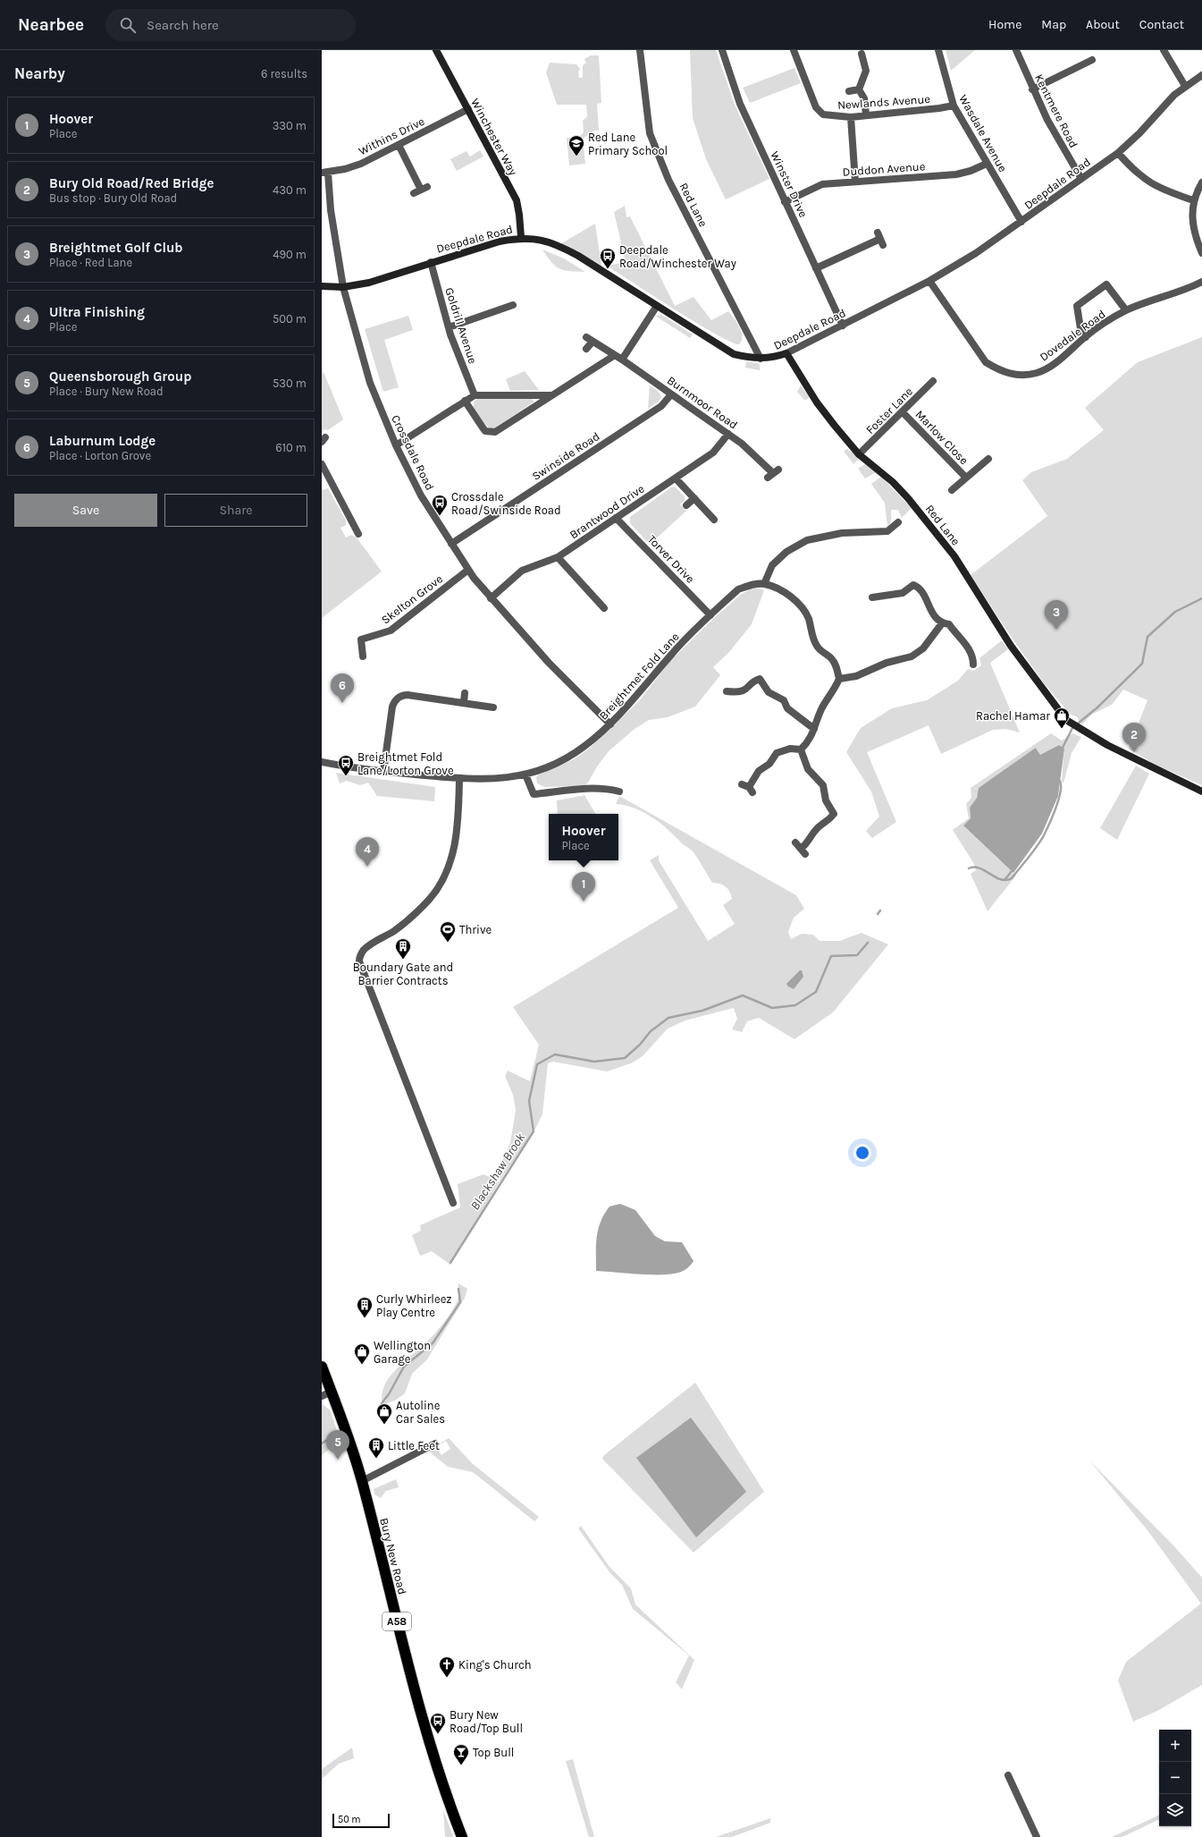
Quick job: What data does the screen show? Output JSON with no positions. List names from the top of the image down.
{
  "streets": {
    "highway": ["Bury New Road", "A58"],
    "street": [
      "Newlands Avenue",
      "Kentmere Road",
      "Wasdale Avenue",
      "Withins Drive",
      "Winchester Way",
      "Duddon Avenue",
      "Deepdale Road",
      "Winster Drive",
      "Red Lane",
      "Goldrill Avenue",
      "Dovedale Road",
      "Burnmoor Road",
      "Foster Lane",
      "Marlow Close",
      "Crossdale Road",
      "Swinside Road",
      "Brantwood Drive",
      "Torver Drive",
      "Skelton Grove",
      "Breightmet Fold Lane"
    ]
  },
  "crossings": [
    ["Newlands Avenue", "Wasdale Avenue"],
    ["Kentmere Road", "Deepdale Road"],
    ["Wasdale Avenue", "Duddon Avenue"],
    ["Wasdale Avenue", "Deepdale Road"],
    ["Withins Drive", "Winchester Way"],
    ["Withins Drive", "Crossdale Road"],
    ["Winchester Way", "Deepdale Road"],
    ["Duddon Avenue", "Winster Drive"],
    ["Deepdale Road", "Winster Drive"],
    ["Deepdale Road", "Red Lane"],
    ["Deepdale Road", "Goldrill Avenue"],
    ["Deepdale Road", "Dovedale Road"],
    ["Deepdale Road", "Crossdale Road"],
    ["Red Lane", "Foster Lane"],
    ["Burnmoor Road", "Swinside Road"],
    ["Burnmoor Road", "Brantwood Drive"],
    ["Foster Lane", "Marlow Close"],
    ["Crossdale Road", "Swinside Road"],
    ["Crossdale Road", "Brantwood Drive"],
    ["Crossdale Road", "Skelton Grove"],
    ["Crossdale Road", "Breightmet Fold Lane"],
    ["Brantwood Drive", "Torver Drive"],
    ["Torver Drive", "Breightmet Fold Lane"],
    ["Bury New Road", "A58"]
  ],
  "water": ["Blackshaw Brook"],
  "places": {
    "school or university": ["Red Lane Primary School"],
    "bus stop": [
      "Deepdale Road/Winchester Way",
      "Crossdale Road/Swinside Road",
      "Breightmet Fold Lane/Lorton Grove",
      "Bury New Road/Top Bull"
    ],
    "shop": ["Rachel Hamar", "Wellington Garage", "Autoline Car Sales"],
    "sports": ["Thrive"],
    "building": ["Boundary Gate and Barrier Contracts", "Curly Whirleez Play Centre", "Little Feet"],
    "church": ["King's Church"],
    "bar": ["Top Bull"]
  },
  "scale_bar": "50 m",
  "page": {
    "header": "Nearbee",
    "search": "Search here",
    "nav": [
      "Home",
      "Map",
      "About",
      "Contact"
    ],
    "heading": ["Nearby", "6 results"],
    "list": [
      {
        "mark": "1",
        "name": "Hoover",
        "note": "Place",
        "value": "330 m"
      },
      {
        "mark": "2",
        "name": "Bury Old Road/Red Bridge",
        "note": "Bus stop · Bury Old Road",
        "value": "430 m"
      },
      {
        "mark": "3",
        "name": "Breightmet Golf Club",
        "note": "Place · Red Lane",
        "value": "490 m"
      },
      {
        "mark": "4",
        "name": "Ultra Finishing",
        "note": "Place",
        "value": "500 m"
      },
      {
        "mark": "5",
        "name": "Queensborough Group",
        "note": "Place · Bury New Road",
        "value": "530 m"
      },
      {
        "mark": "6",
        "name": "Laburnum Lodge",
        "note": "Place · Lorton Grove",
        "value": "610 m"
      }
    ],
    "buttons": ["Save", "Share"],
    "pins": [
      "3",
      "6",
      "2",
      "4",
      "1",
      "5"
    ],
    "popup": ["Hoover", "Place"],
    "map_buttons": ["+", "−"],
    "scale": "50 m"
  }
}
